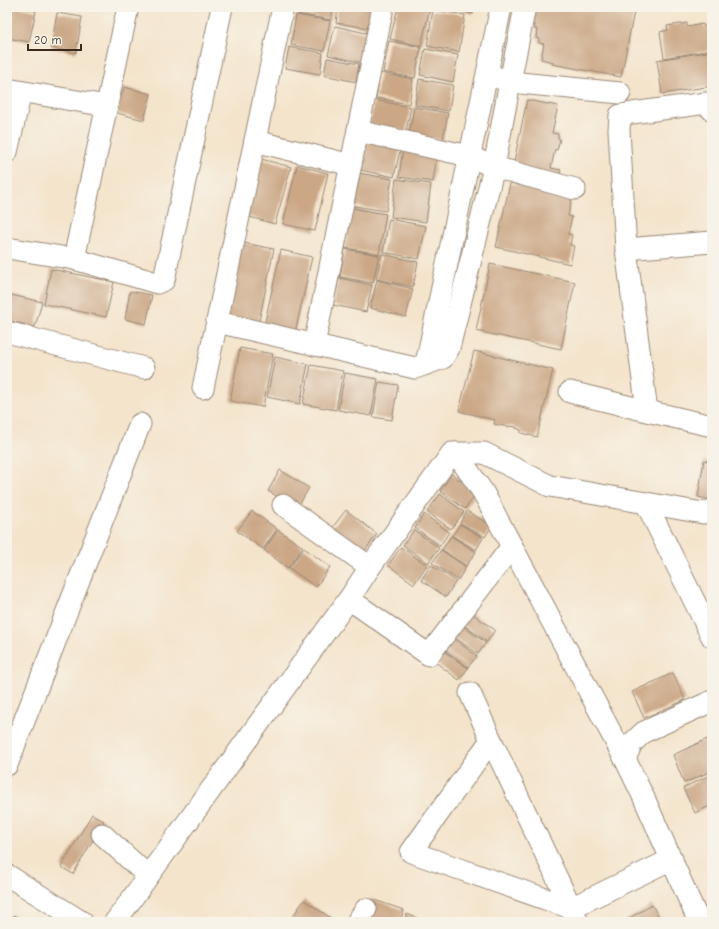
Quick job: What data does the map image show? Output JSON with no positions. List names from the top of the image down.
{
  "scale_bar": "20 m"
}
